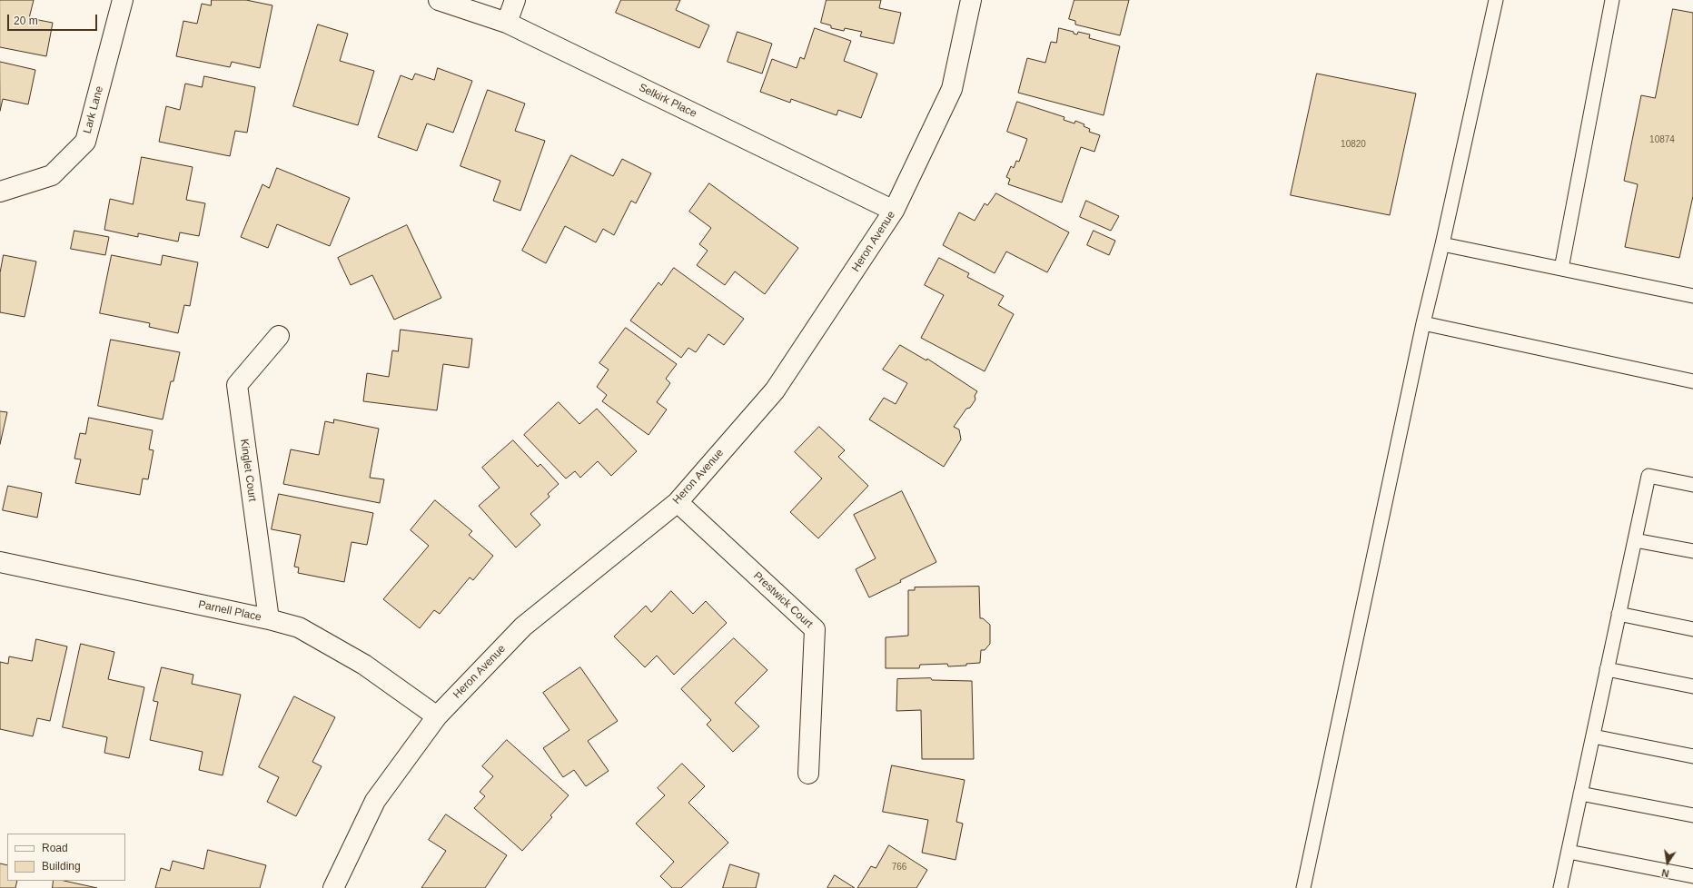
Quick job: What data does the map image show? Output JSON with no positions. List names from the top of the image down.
{
  "streets": {
    "street": [
      "Selkirk Place",
      "Lark Lane",
      "Heron Avenue",
      "Kinglet Court",
      "Prestwick Court",
      "Parnell Place"
    ]
  },
  "crossings": [
    ["Selkirk Place", "Heron Avenue"],
    ["Heron Avenue", "Prestwick Court"],
    ["Heron Avenue", "Parnell Place"],
    ["Kinglet Court", "Parnell Place"]
  ],
  "house_numbers": ["10874", "10820", "766"],
  "legend": ["Road", "Building"],
  "scale_bar": "20 m",
  "north": "bottom"
}
